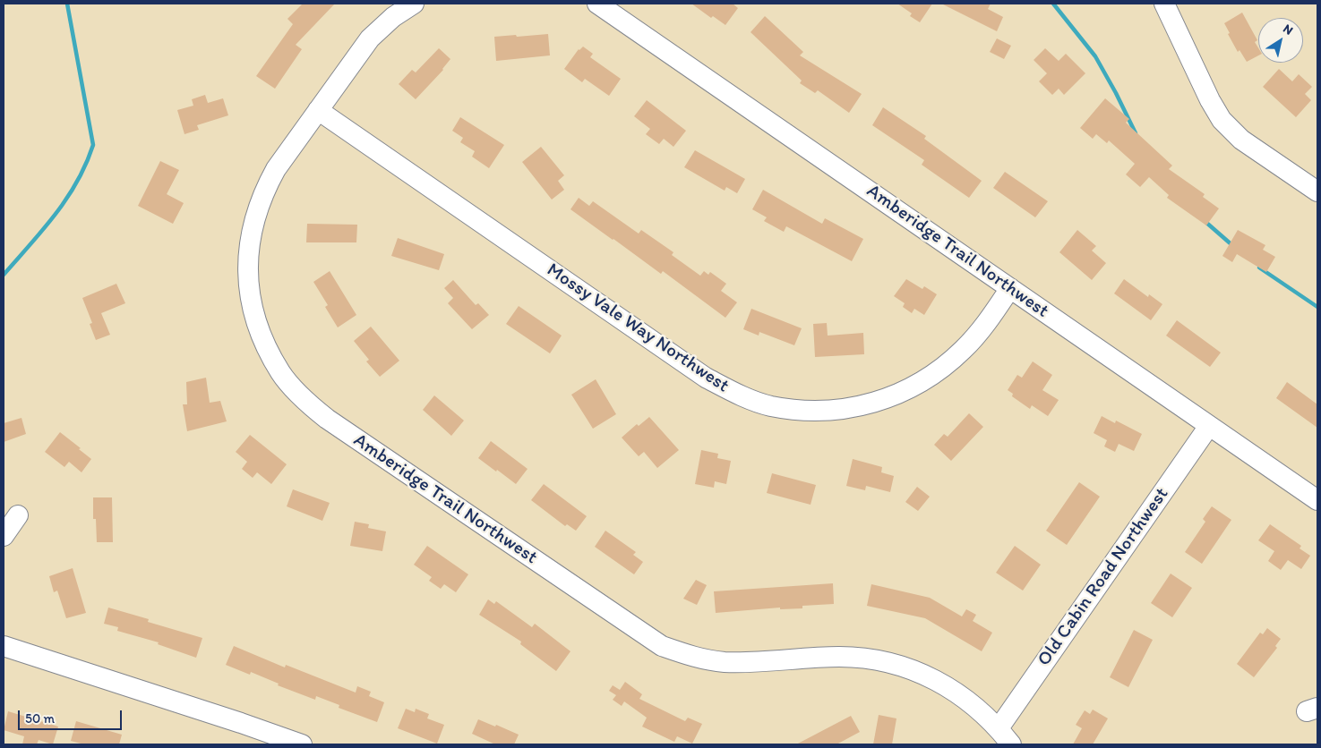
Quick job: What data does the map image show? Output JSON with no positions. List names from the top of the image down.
{
  "streets": {
    "street": ["Amberidge Trail Northwest", "Mossy Vale Way Northwest", "Old Cabin Road Northwest"]
  },
  "crossings": [
    ["Amberidge Trail Northwest", "Mossy Vale Way Northwest"],
    ["Amberidge Trail Northwest", "Old Cabin Road Northwest"]
  ],
  "scale_bar": "50 m",
  "north": "top right"
}
